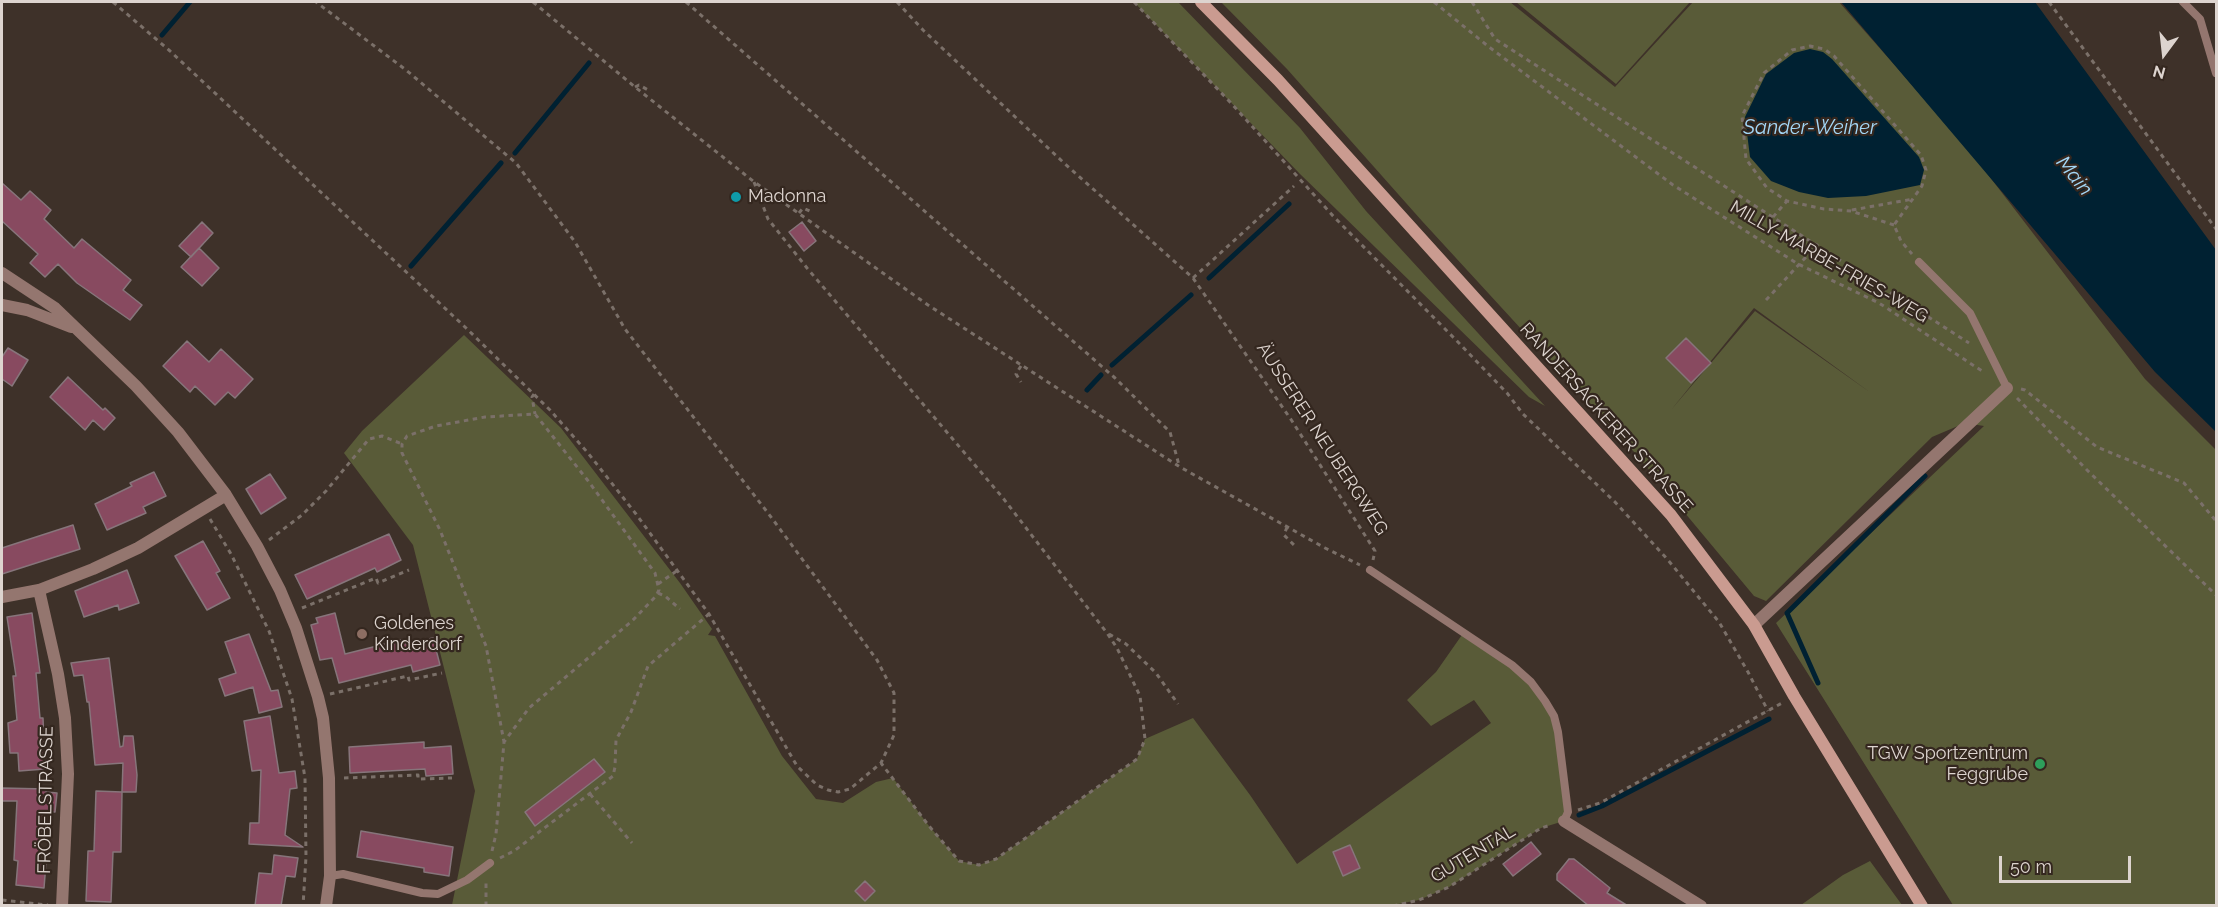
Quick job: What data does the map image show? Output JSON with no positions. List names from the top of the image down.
{
  "streets": {
    "main road": ["RANDERSACKERER STRASSE"],
    "street": ["FRÖBELSTRASSE"],
    "path": ["MILLY-MARBE-FRIES-WEG", "ÄUSSERER NEUBERGWEG", "GUTENTAL"]
  },
  "water": ["Sander-Weiher", "Main"],
  "places": ["Madonna", "Goldenes Kinderdorf", "TGW Sportzentrum Feggrube"],
  "scale_bar": "50 m",
  "north": "bottom"
}
